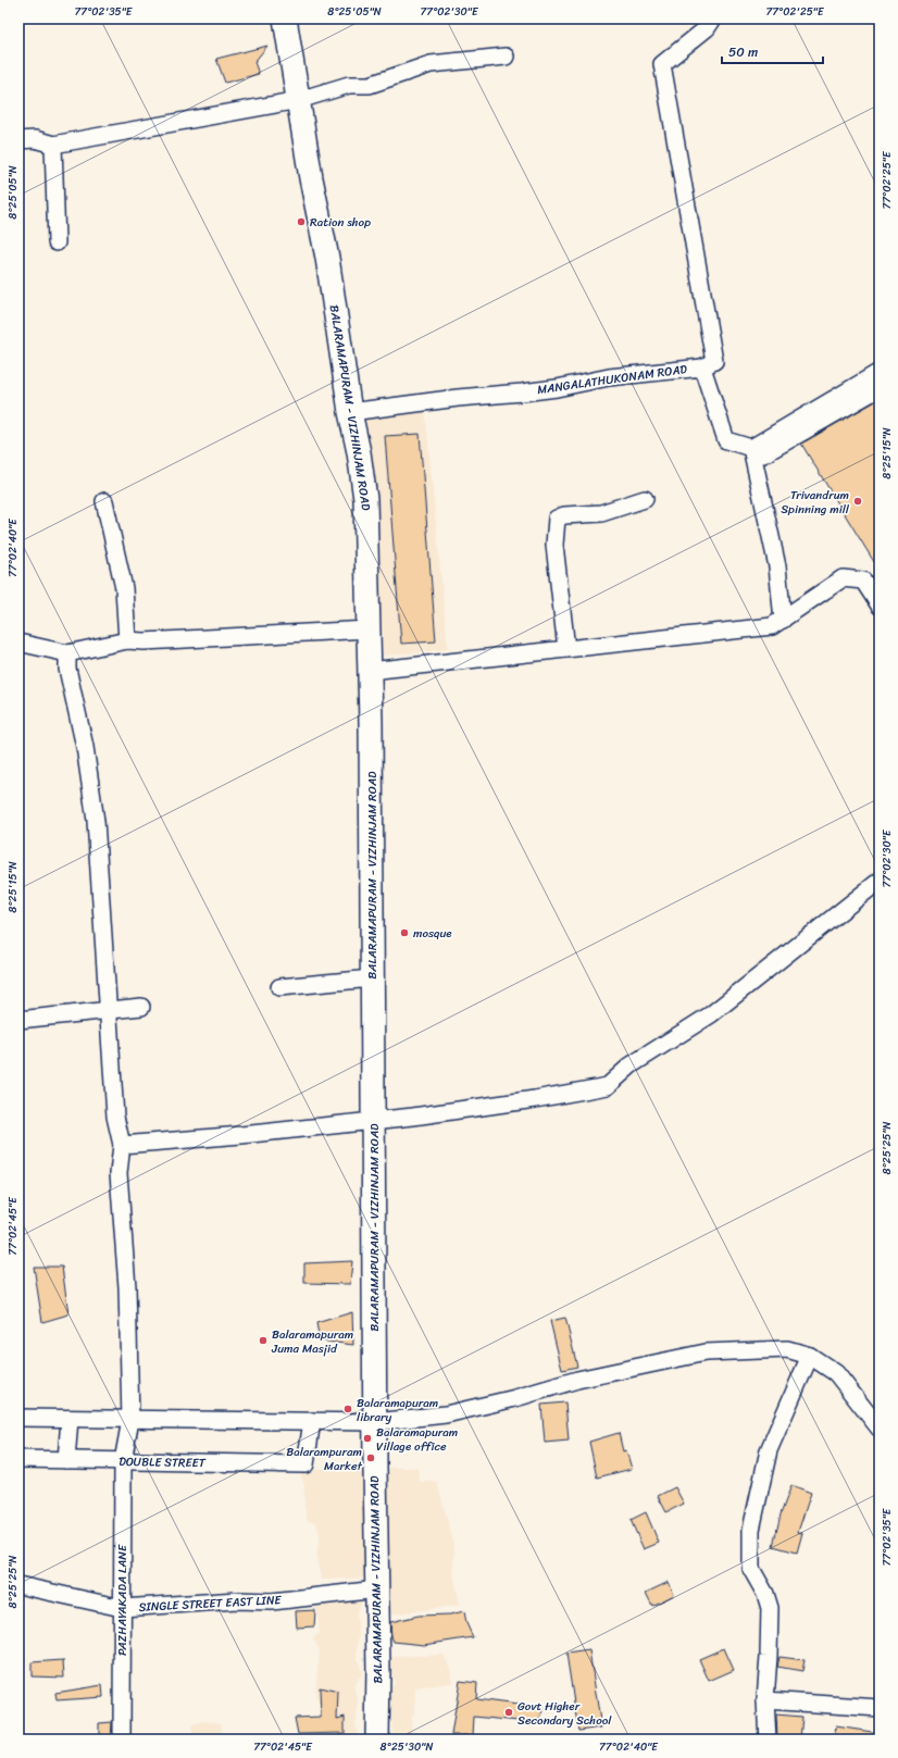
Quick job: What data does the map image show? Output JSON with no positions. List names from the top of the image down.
{
  "streets": {
    "main road": ["BALARAMAPURAM - VIZHINJAM ROAD"],
    "street": [
      "MANGALATHUKONAM ROAD",
      "DOUBLE STREET",
      "PAZHAYAKADA LANE",
      "SINGLE STREET EAST LINE"
    ]
  },
  "crossings": [
    ["MANGALATHUKONAM ROAD", "BALARAMAPURAM - VIZHINJAM ROAD"],
    ["BALARAMAPURAM - VIZHINJAM ROAD", "SINGLE STREET EAST LINE"],
    ["DOUBLE STREET", "PAZHAYAKADA LANE"],
    ["PAZHAYAKADA LANE", "SINGLE STREET EAST LINE"]
  ],
  "places": [
    "Ration shop",
    "Trivandrum Spinning mill",
    "mosque",
    "Balaramapuram Juma Masjid",
    "Balaramapuram library",
    "Balaramapuram Village office",
    "Balarampuram Market",
    "Govt Higher Secondary School"
  ],
  "scale_bar": "50 m",
  "coordinates": [
    "77°02'35\"E",
    "8°25'05\"N",
    "77°02'30\"E",
    "77°02'25\"E",
    "8°25'15\"N",
    "77°02'40\"E",
    "8°25'25\"N",
    "77°02'45\"E",
    "8°25'30\"N"
  ]
}
